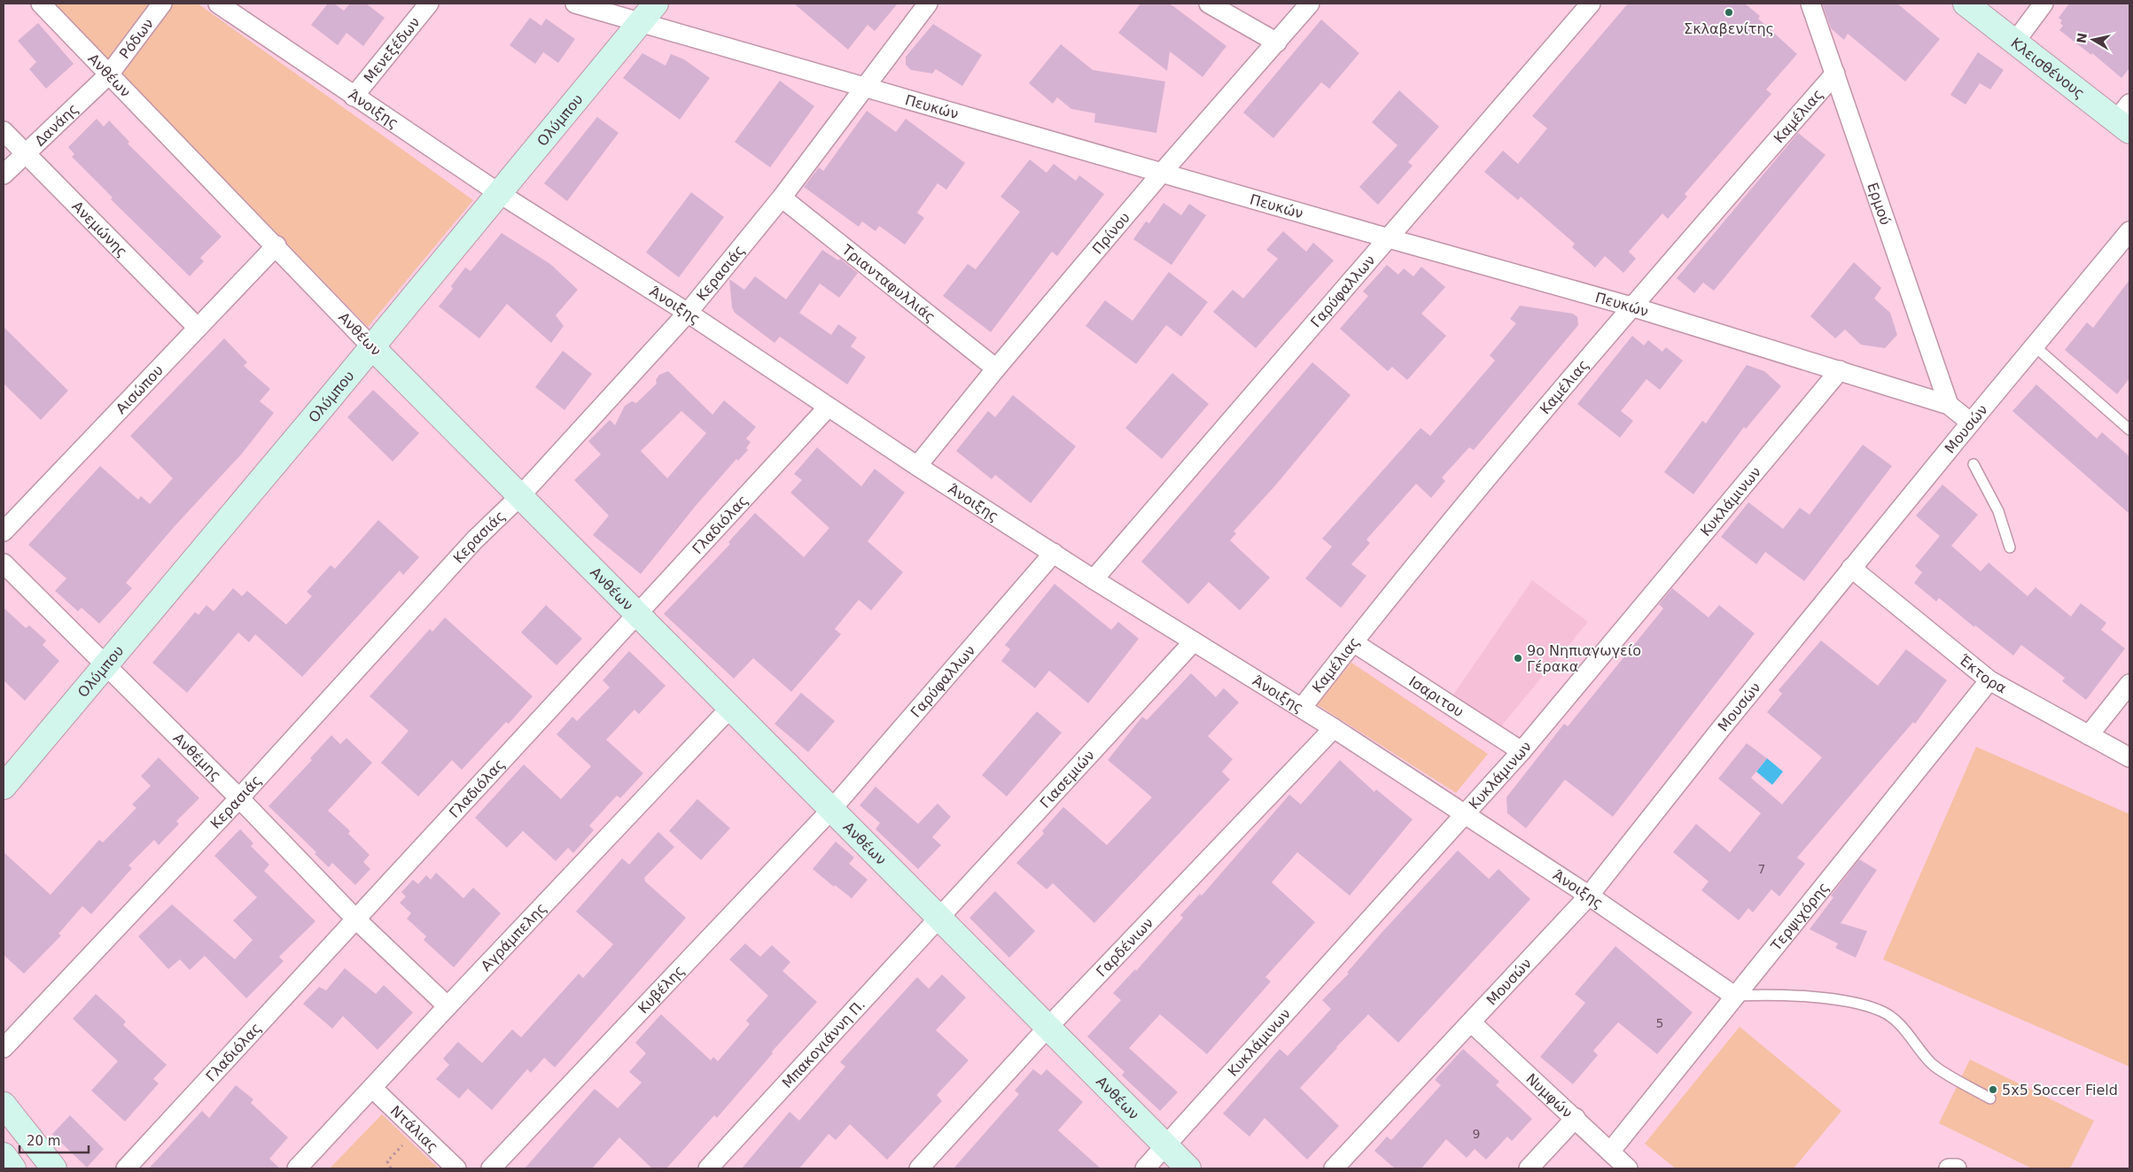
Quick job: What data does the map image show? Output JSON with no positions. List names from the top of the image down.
{
  "streets": {
    "street": [
      "Ρόδων",
      "Μενεξέδων",
      "Κλεισθένους",
      "Ανθέων",
      "Πευκών",
      "Άνοιξης",
      "Καμέλιας",
      "Ολύμπου",
      "Δανάης",
      "Ερμού",
      "Ανεμώνης",
      "Πρίνου",
      "Κερασιάς",
      "Τριανταφυλλιάς",
      "Γαρύφαλλων",
      "Αισώπου",
      "Μουσών",
      "Κυκλάμινων",
      "Γλαδιόλας",
      "Έκτορα",
      "Ισαριτου",
      "Ανθέμης",
      "Γιασεμιών",
      "Τερψιχόρης",
      "Αγράμπελης",
      "Γαρδένιων",
      "Κυβέλης",
      "Μπακογιάννη Π.",
      "Νυμφών",
      "Ντάλιας"
    ]
  },
  "crossings": [
    ["Ρόδων", "Ανθέων"],
    ["Ρόδων", "Δανάης"],
    ["Μενεξέδων", "Άνοιξης"],
    ["Ανθέων", "Ολύμπου"],
    ["Ανθέων", "Δανάης"],
    ["Ανθέων", "Κερασιάς"],
    ["Ανθέων", "Γαρύφαλλων"],
    ["Ανθέων", "Αισώπου"],
    ["Ανθέων", "Κυκλάμινων"],
    ["Ανθέων", "Γλαδιόλας"],
    ["Ανθέων", "Γιασεμιών"],
    ["Ανθέων", "Αγράμπελης"],
    ["Ανθέων", "Γαρδένιων"],
    ["Ανθέων", "Κυβέλης"],
    ["Ανθέων", "Μπακογιάννη Π."],
    ["Πευκών", "Καμέλιας"],
    ["Πευκών", "Ολύμπου"],
    ["Πευκών", "Ερμού"],
    ["Πευκών", "Πρίνου"],
    ["Πευκών", "Κερασιάς"],
    ["Πευκών", "Γαρύφαλλων"],
    ["Πευκών", "Μουσών"],
    ["Πευκών", "Κυκλάμινων"],
    ["Άνοιξης", "Καμέλιας"],
    ["Άνοιξης", "Ολύμπου"],
    ["Άνοιξης", "Πρίνου"],
    ["Άνοιξης", "Κερασιάς"],
    ["Άνοιξης", "Γαρύφαλλων"],
    ["Άνοιξης", "Μουσών"],
    ["Άνοιξης", "Κυκλάμινων"],
    ["Άνοιξης", "Γλαδιόλας"],
    ["Άνοιξης", "Γιασεμιών"],
    ["Άνοιξης", "Τερψιχόρης"],
    ["Άνοιξης", "Γαρδένιων"],
    ["Καμέλιας", "Ερμού"],
    ["Καμέλιας", "Ισαριτου"],
    ["Ολύμπου", "Ανθέμης"],
    ["Δανάης", "Ανεμώνης"],
    ["Ανεμώνης", "Αισώπου"],
    ["Πρίνου", "Τριανταφυλλιάς"],
    ["Κερασιάς", "Τριανταφυλλιάς"],
    ["Κερασιάς", "Ανθέμης"],
    ["Γαρύφαλλων", "Κυβέλης"],
    ["Μουσών", "Έκτορα"],
    ["Μουσών", "Νυμφών"],
    ["Κυκλάμινων", "Ισαριτου"],
    ["Γλαδιόλας", "Ανθέμης"],
    ["Έκτορα", "Τερψιχόρης"],
    ["Ανθέμης", "Αγράμπελης"],
    ["Γιασεμιών", "Μπακογιάννη Π."],
    ["Τερψιχόρης", "Νυμφών"],
    ["Αγράμπελης", "Ντάλιας"]
  ],
  "places": ["Σκλαβενίτης", "9ο Νηπιαγωγείο Γέρακα", "5x5 Soccer Field"],
  "house_numbers": ["7", "5", "9"],
  "scale_bar": "20 m",
  "north": "left"
}
